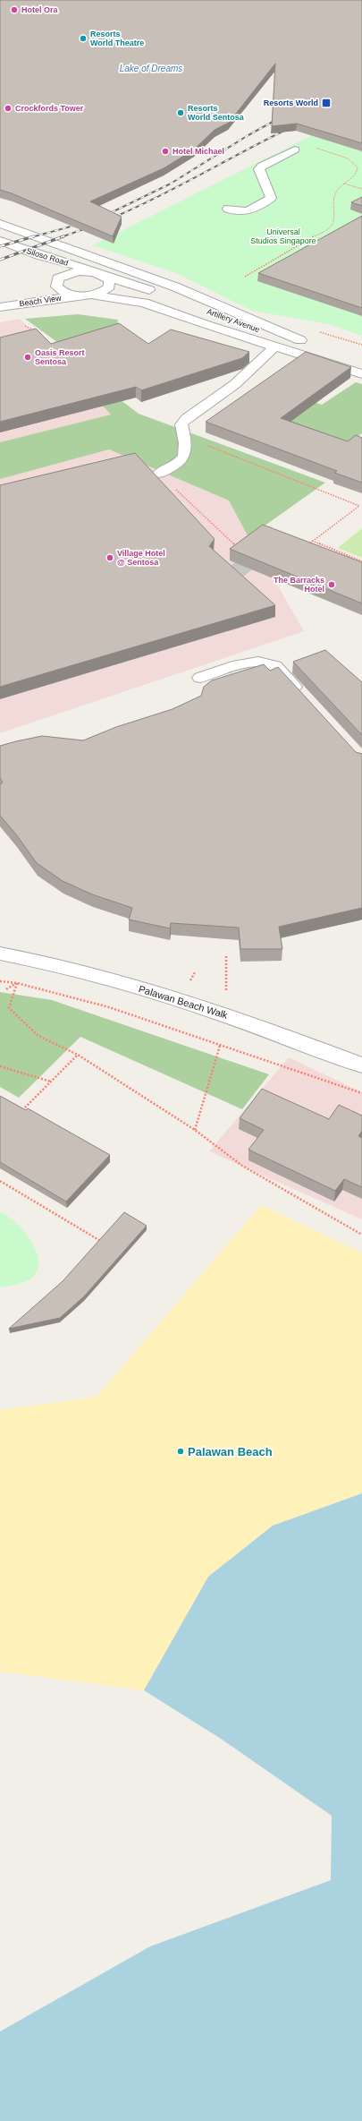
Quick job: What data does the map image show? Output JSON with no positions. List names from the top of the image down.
{
  "streets": {
    "street": [
      "Siloso Road",
      "Beach View",
      "Artillery Avenue",
      "Palawan Beach Walk"
    ]
  },
  "crossings": [
    ["Siloso Road", "Artillery Avenue"],
    ["Beach View", "Artillery Avenue"]
  ],
  "water": ["Lake of Dreams"],
  "parks": ["Universal Studios Singapore"],
  "places": {
    "other": [
      "Hotel Ora",
      "Resorts World Theatre",
      "Crockfords Tower",
      "Resorts World Sentosa",
      "Hotel Michael",
      "Oasis Resort Sentosa",
      "Village Hotel @ Sentosa",
      "The Barracks Hotel",
      "Palawan Beach"
    ],
    "transit": ["Resorts World"]
  }
}
